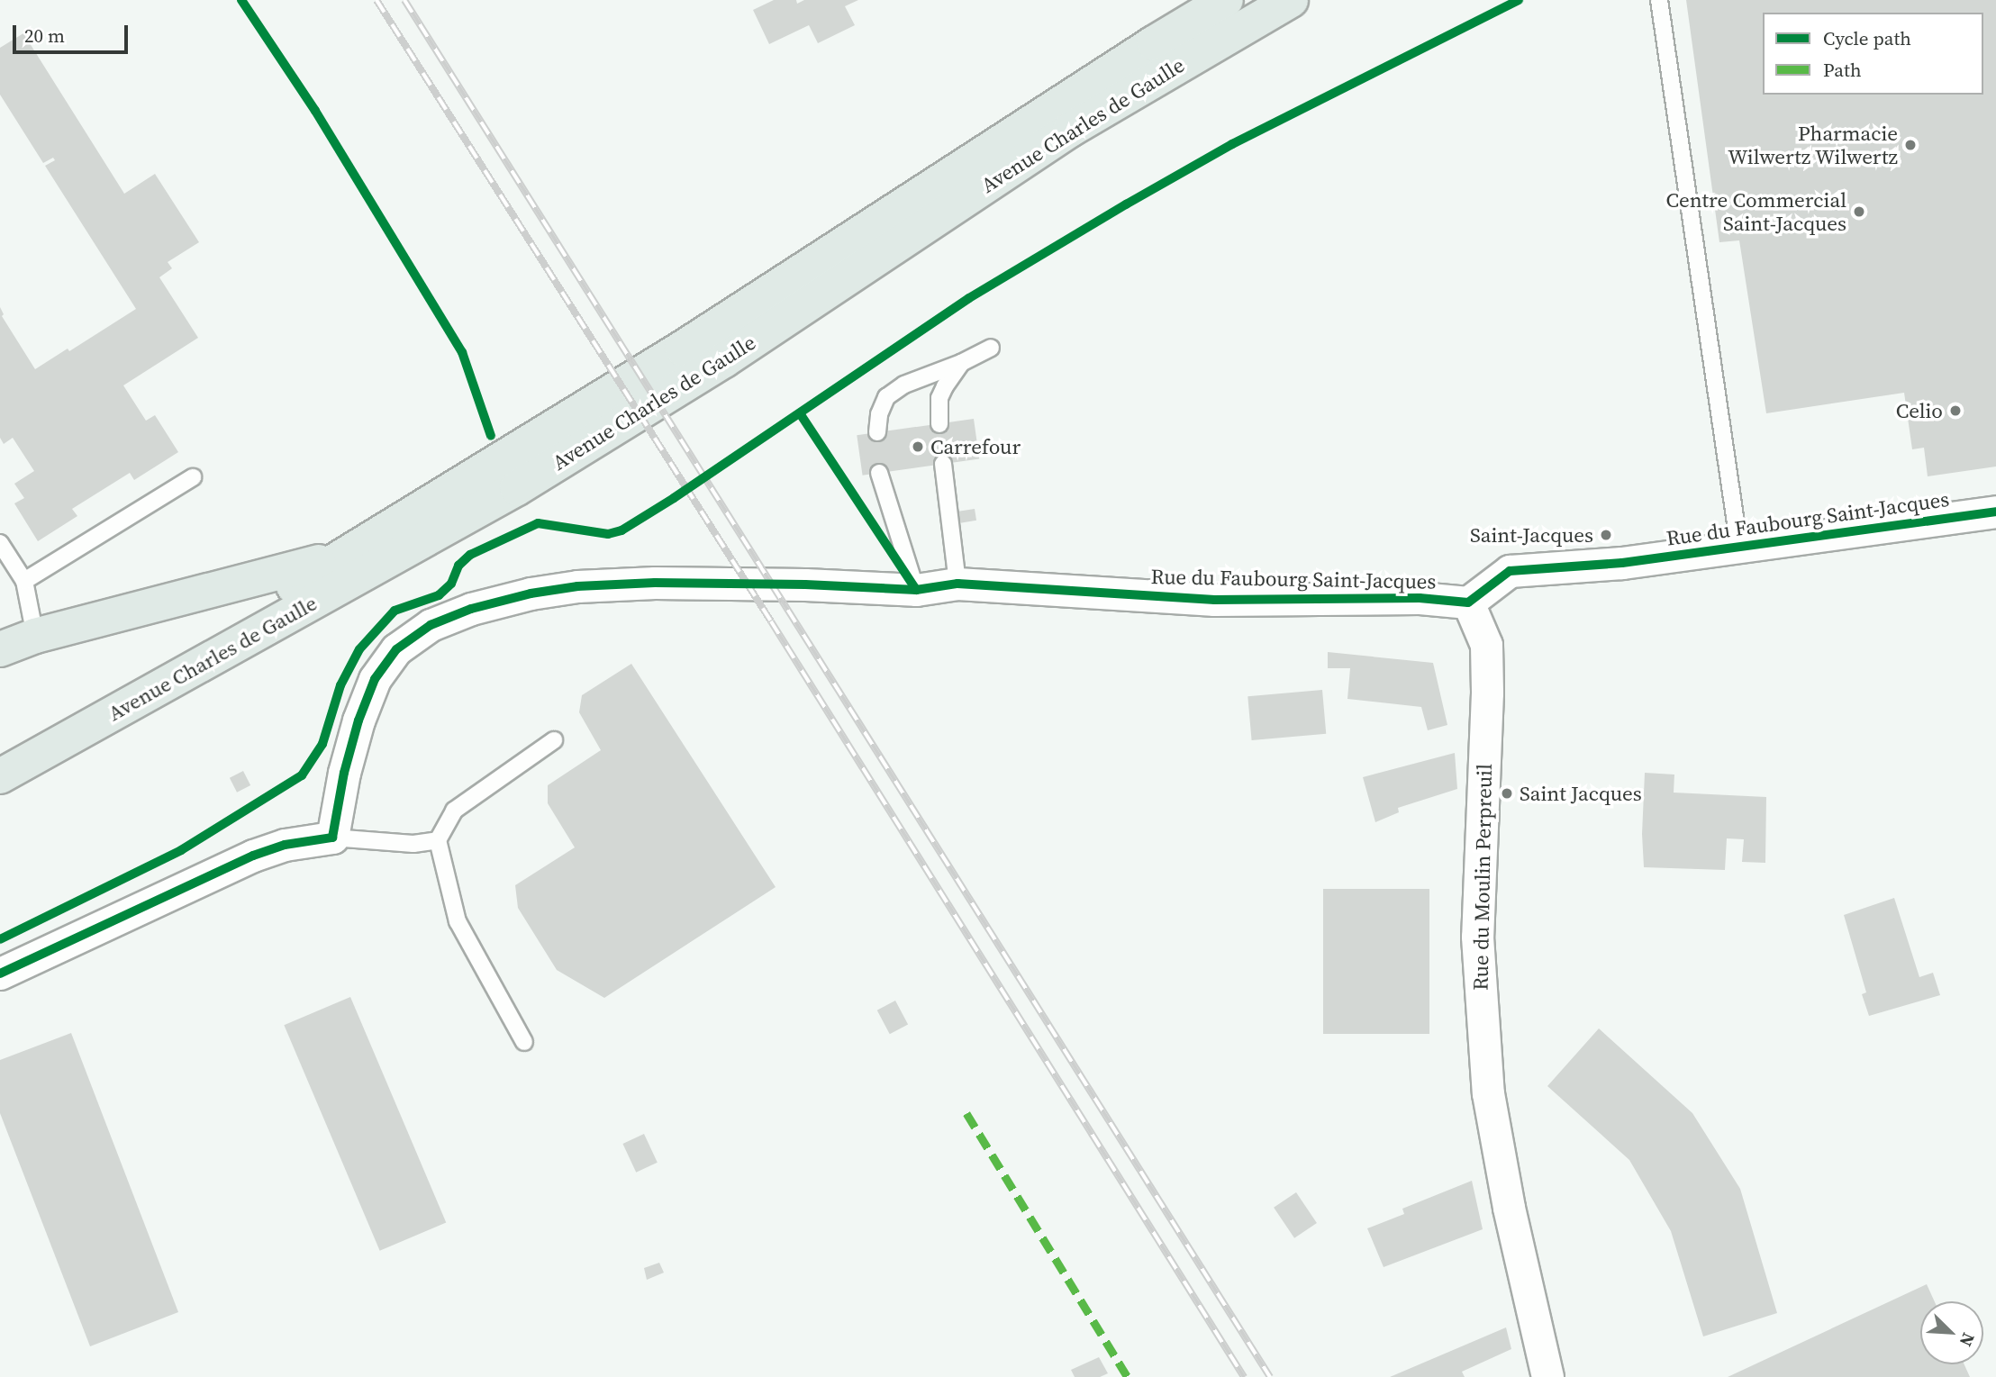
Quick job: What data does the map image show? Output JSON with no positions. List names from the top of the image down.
{
  "streets": {
    "main road": ["Avenue Charles de Gaulle"],
    "street": ["Rue du Faubourg Saint-Jacques", "Rue du Moulin Perpreuil"]
  },
  "crossings": [
    ["Rue du Faubourg Saint-Jacques", "Rue du Moulin Perpreuil"]
  ],
  "places": [
    "Pharmacie Wilwertz Wilwertz",
    "Centre Commercial Saint-Jacques",
    "Celio",
    "Carrefour",
    "Saint-Jacques",
    "Saint Jacques"
  ],
  "legend": ["Cycle path", "Path"],
  "scale_bar": "20 m",
  "north": "bottom right"
}
